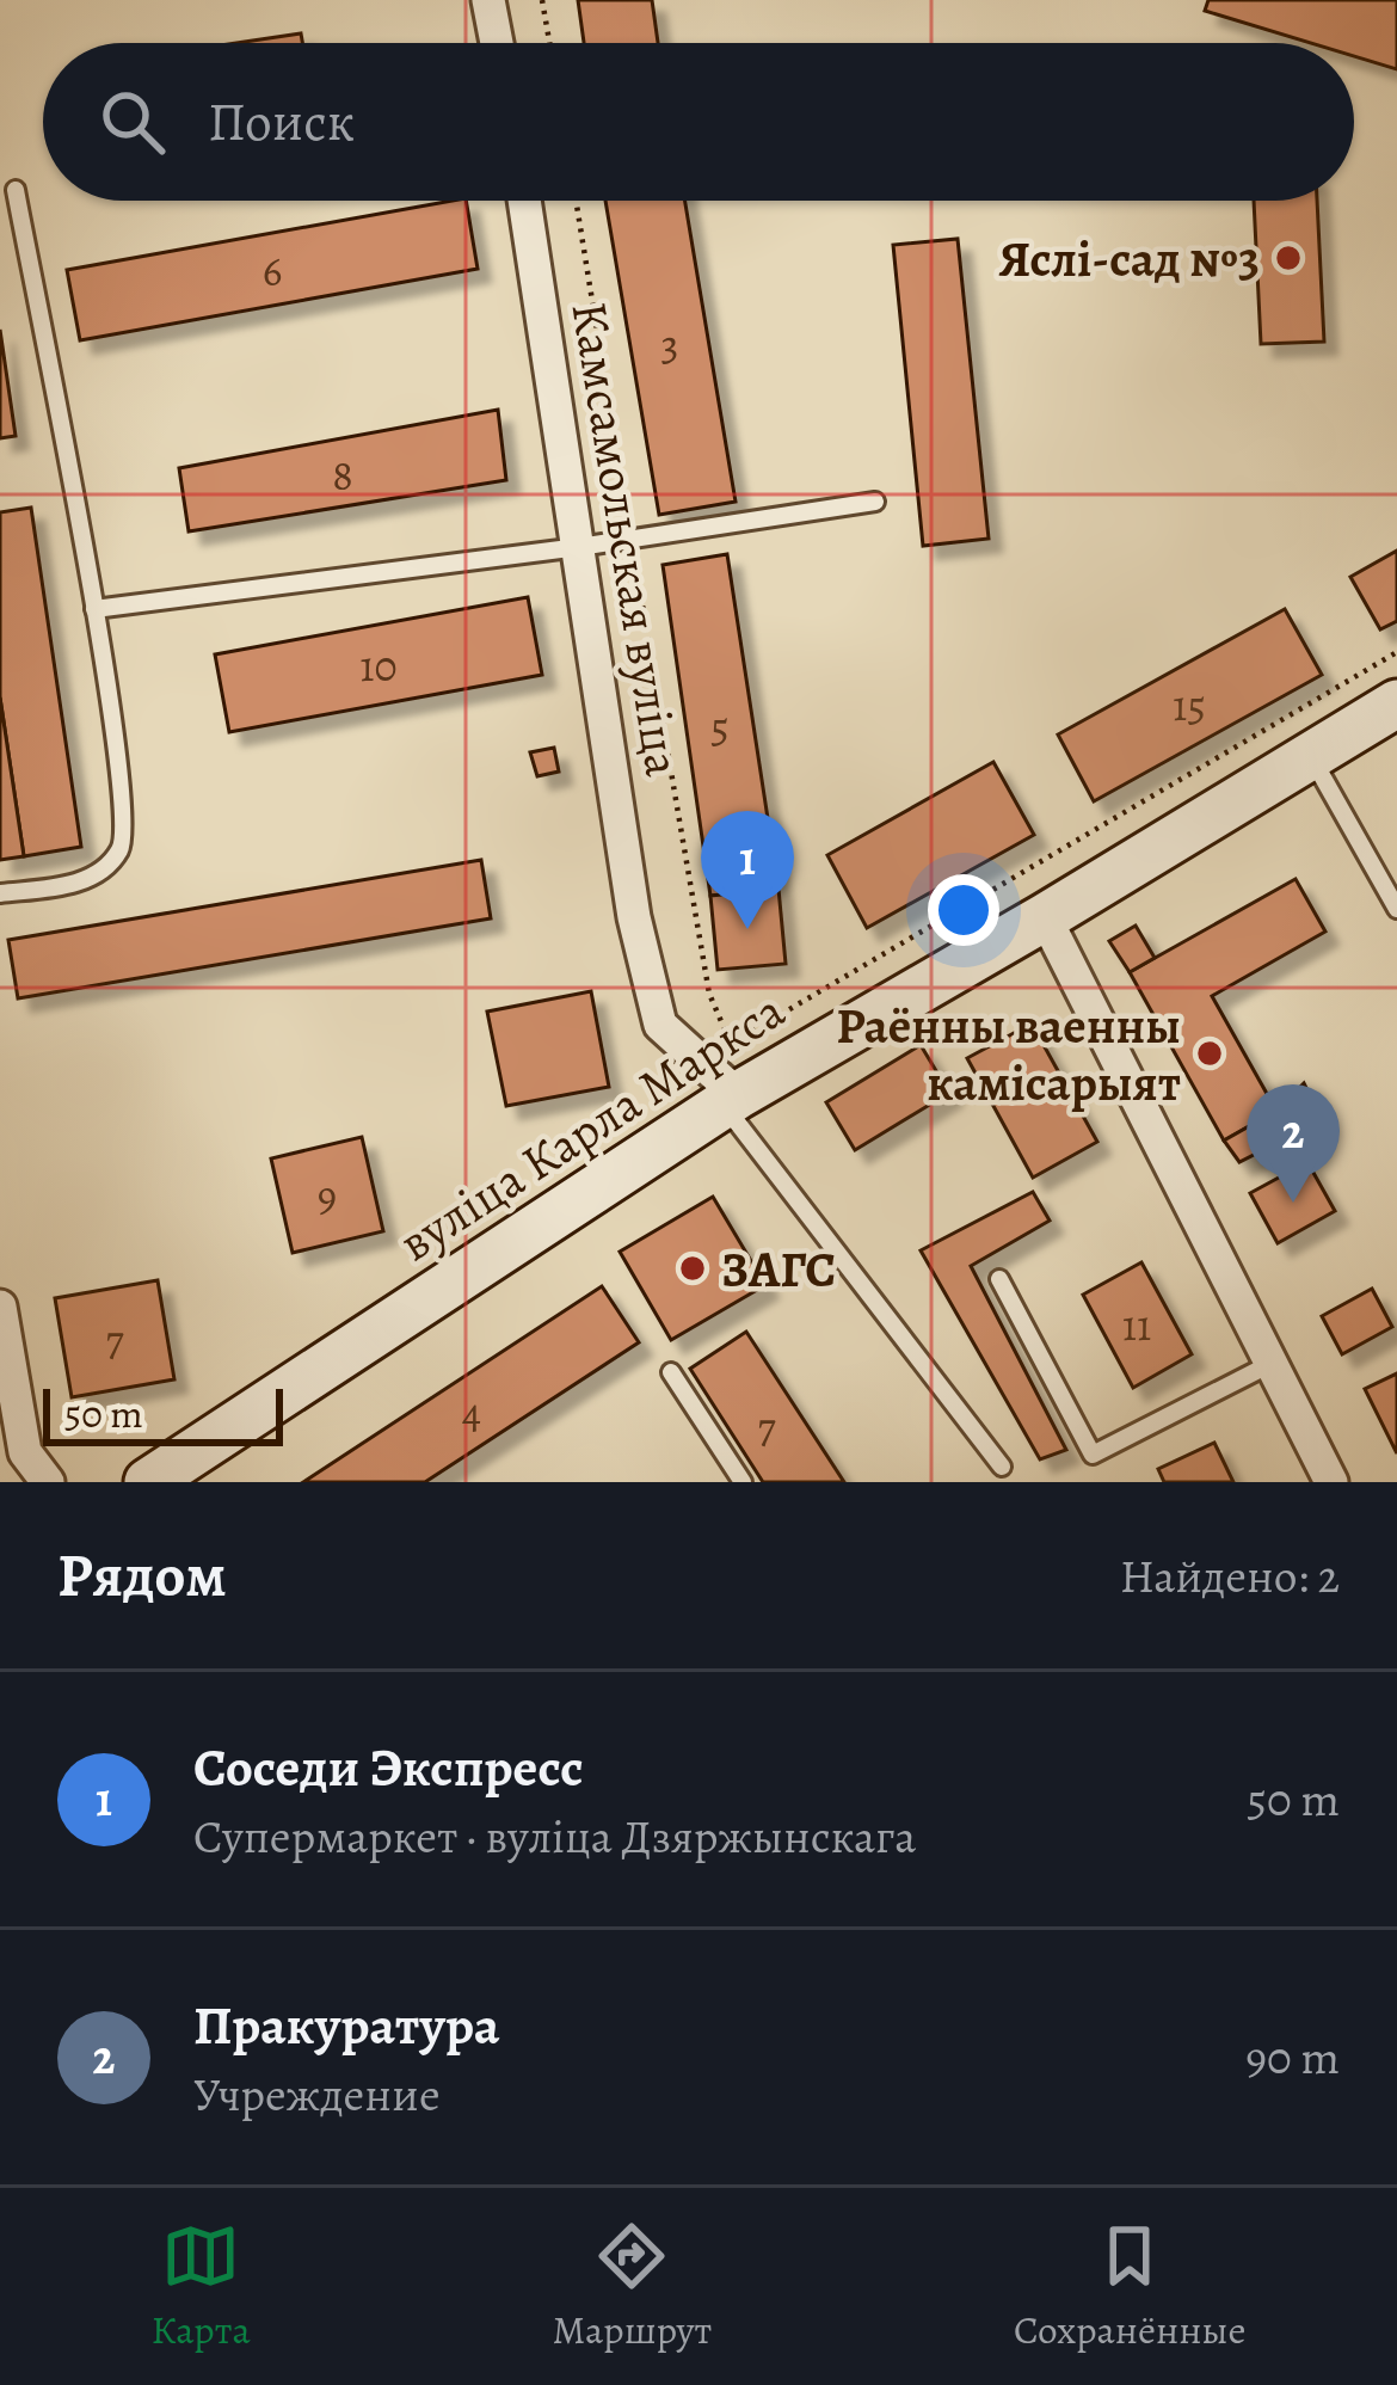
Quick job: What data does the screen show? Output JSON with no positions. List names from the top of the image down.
{
  "streets": {
    "main road": ["вуліца Карла Маркса"],
    "street": ["Камсамольская вуліца"]
  },
  "crossings": [
    ["Камсамольская вуліца", "вуліца Карла Маркса"]
  ],
  "places": ["Яслі-сад №3", "Раённы ваенны камісарыят", "ЗАГС"],
  "house_numbers": [
    "6",
    "3",
    "8",
    "10",
    "15",
    "5",
    "9",
    "11",
    "7",
    "4",
    "7"
  ],
  "scale_bar": "50 m",
  "page": {
    "search": "Поиск",
    "pins": ["1", "2"],
    "scale": "50 m",
    "heading": ["Рядом", "Найдено: 2"],
    "list": [
      {
        "mark": "1",
        "name": "Соседи Экспресс",
        "note": "Супермаркет · вуліца Дзяржынскага",
        "value": "50 m"
      },
      {
        "mark": "2",
        "name": "Пракуратура",
        "note": "Учреждение",
        "value": "90 m"
      }
    ],
    "nav": ["Карта", "Маршрут", "Сохранённые"]
  }
}
